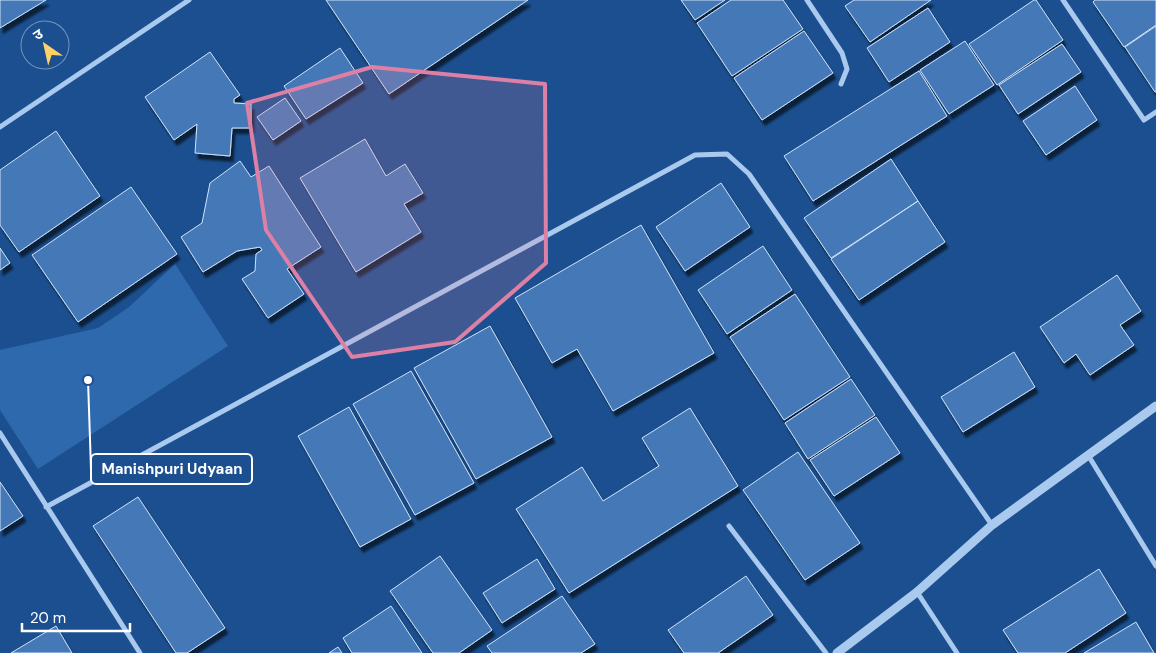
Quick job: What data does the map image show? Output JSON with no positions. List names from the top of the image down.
{
  "places": ["Manishpuri Udyaan"],
  "scale_bar": "20 m",
  "north": "top left"
}
